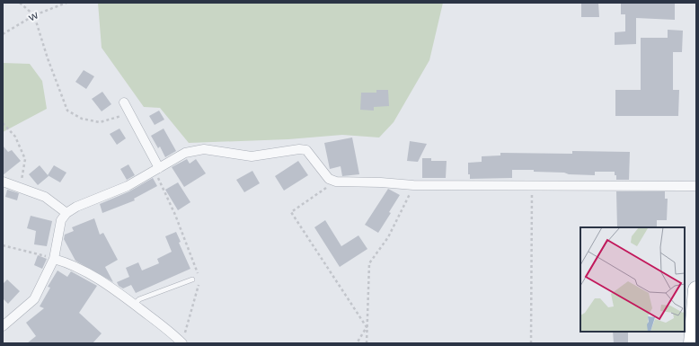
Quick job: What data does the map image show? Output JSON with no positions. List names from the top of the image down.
{
  "streets": {
    "path": ["ｗ"]
  }
}
